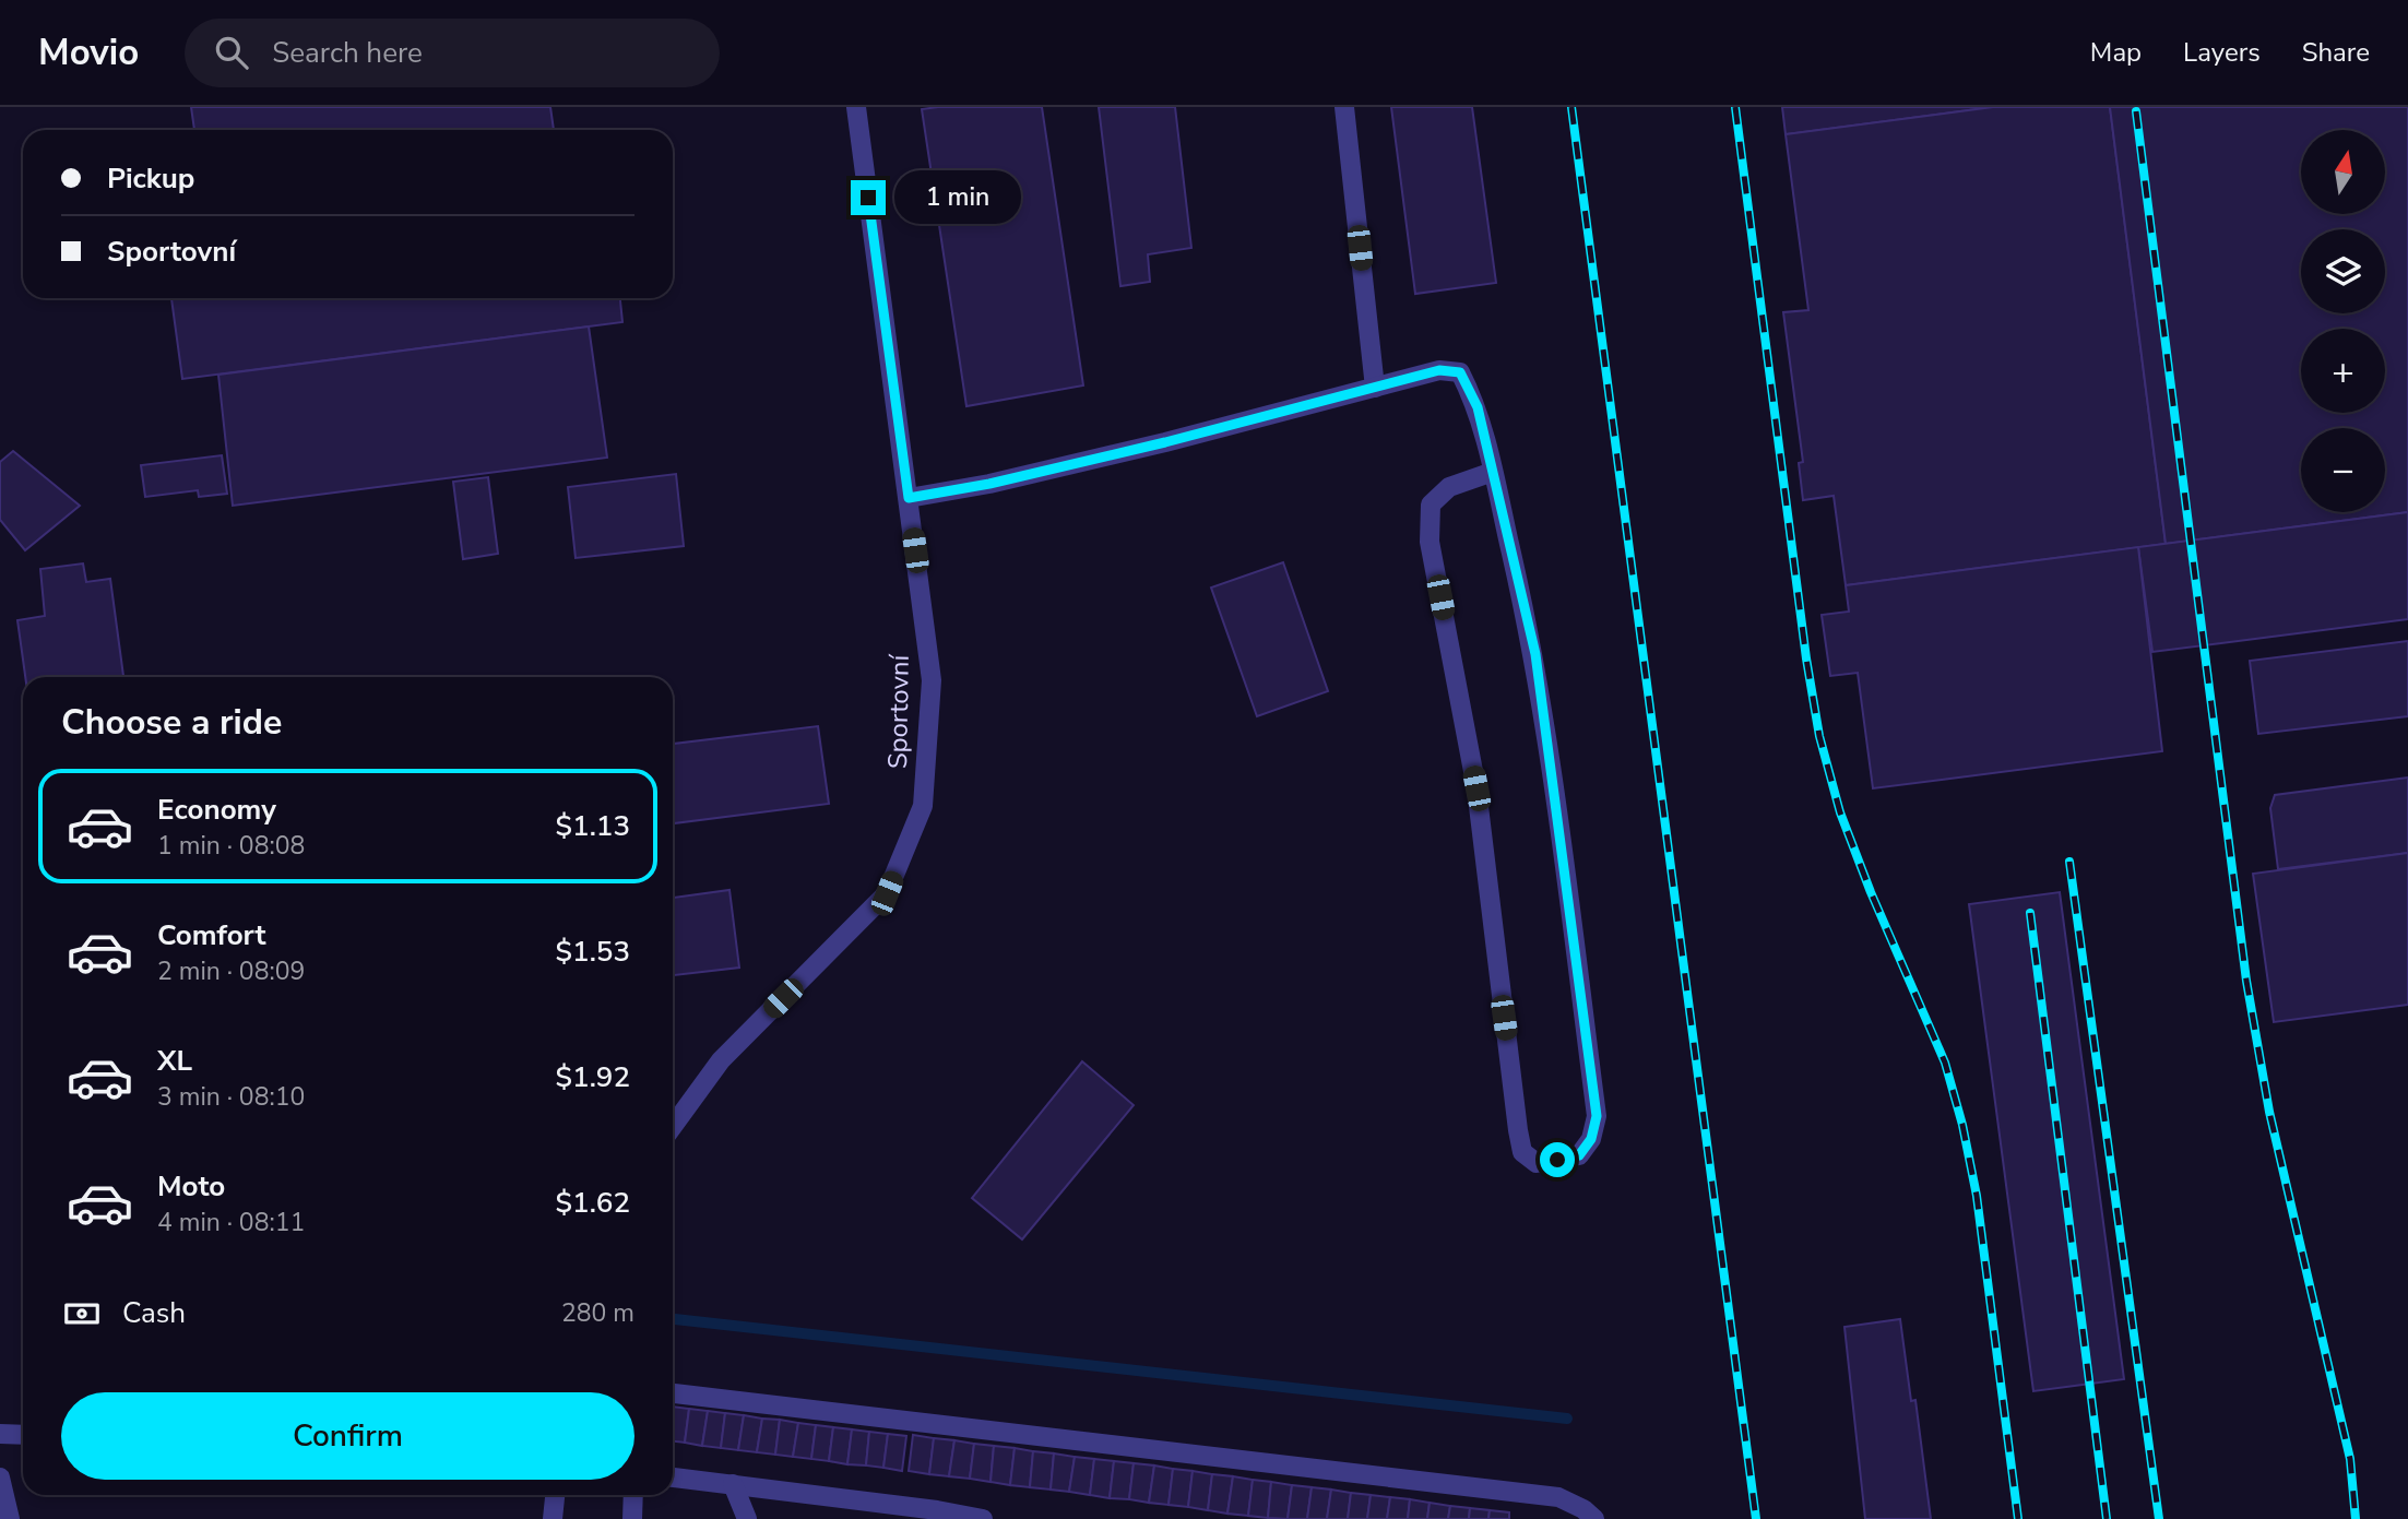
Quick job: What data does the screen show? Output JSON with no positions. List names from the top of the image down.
{
  "streets": {
    "street": ["Sportovní"]
  },
  "north": "top",
  "page": {
    "header": "Movio",
    "search": "Search here",
    "nav": ["Map", "Layers", "Share"],
    "map_buttons": ["+", "−"],
    "banner": ["Pickup", "Sportovní"],
    "bubble": "1 min",
    "heading": "Choose a ride",
    "list": [
      {
        "name": "Economy",
        "note": "1 min · 08:08",
        "value": "$1.13"
      },
      {
        "name": "Comfort",
        "note": "2 min · 08:09",
        "value": "$1.53"
      },
      {
        "name": "XL",
        "note": "3 min · 08:10",
        "value": "$1.92"
      },
      {
        "name": "Moto",
        "note": "4 min · 08:11",
        "value": "$1.62"
      }
    ],
    "pay": ["Cash", "280 m"],
    "buttons": "Confirm"
  }
}
